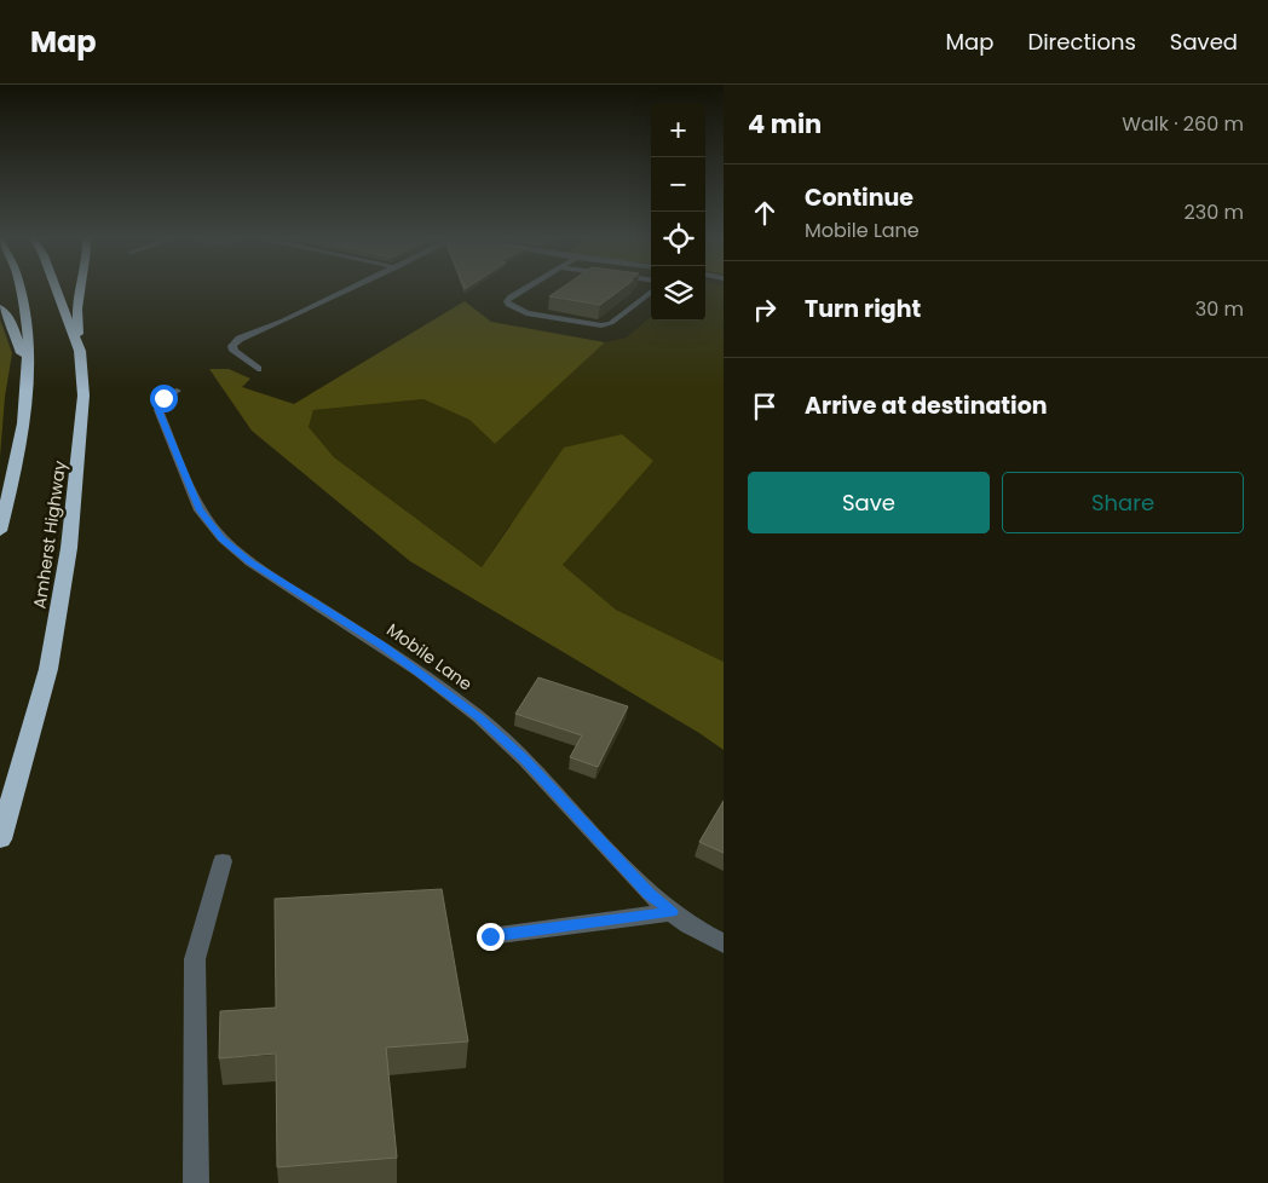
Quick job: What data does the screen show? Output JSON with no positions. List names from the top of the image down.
{
  "streets": {
    "highway": ["Amherst Highway"],
    "street": ["Mobile Lane"]
  },
  "page": {
    "header": "Map",
    "nav": ["Map", "Directions", "Saved"],
    "heading": ["4 min", "Walk · 260 m"],
    "map_buttons": ["+", "−"],
    "list": [
      ["Continue", "Mobile Lane", "230 m"],
      ["Turn right", "30 m"],
      "Arrive at destination"
    ],
    "buttons": ["Save", "Share"]
  }
}
